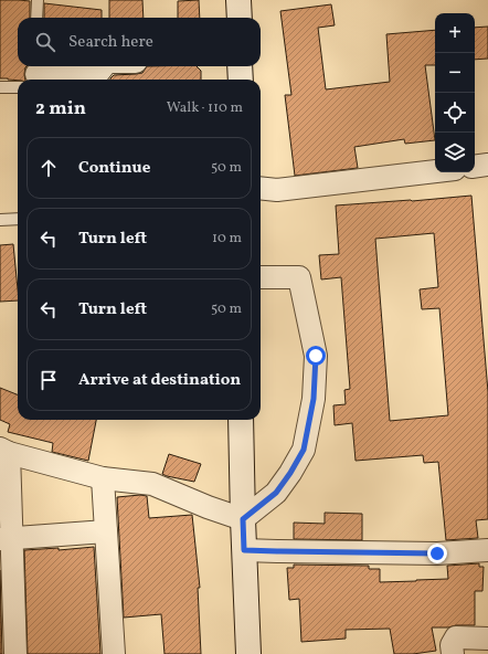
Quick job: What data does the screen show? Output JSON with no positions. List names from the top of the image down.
{
  "page": {
    "map_buttons": ["+", "−"],
    "search": "Search here",
    "heading": ["2 min", "Walk · 110 m"],
    "list": [
      ["Continue", "50 m"],
      ["Turn left", "10 m"],
      ["Turn left", "50 m"],
      "Arrive at destination"
    ]
  }
}
